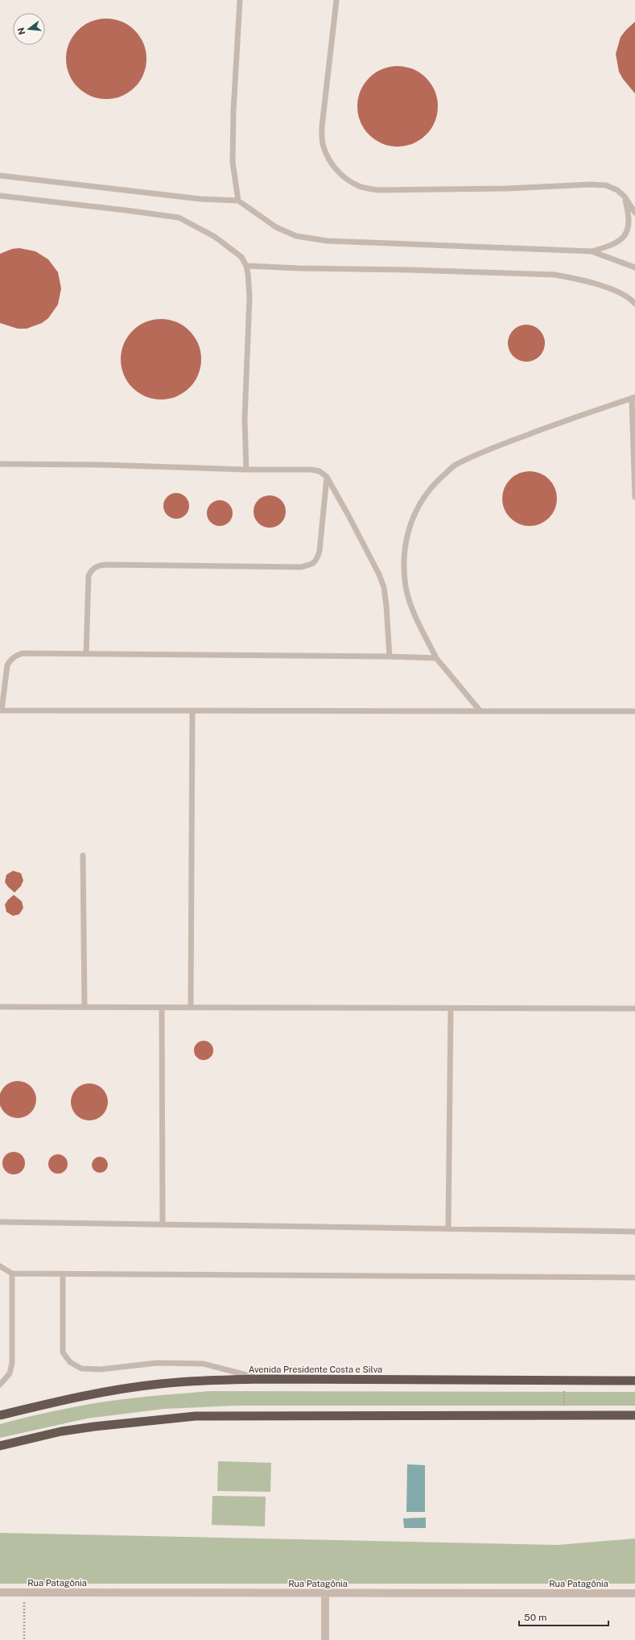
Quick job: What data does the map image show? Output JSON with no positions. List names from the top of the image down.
{
  "streets": {
    "highway": ["Avenida Presidente Costa e Silva"],
    "street": ["Rua Patagônia"]
  },
  "scale_bar": "50 m",
  "north": "left"
}
